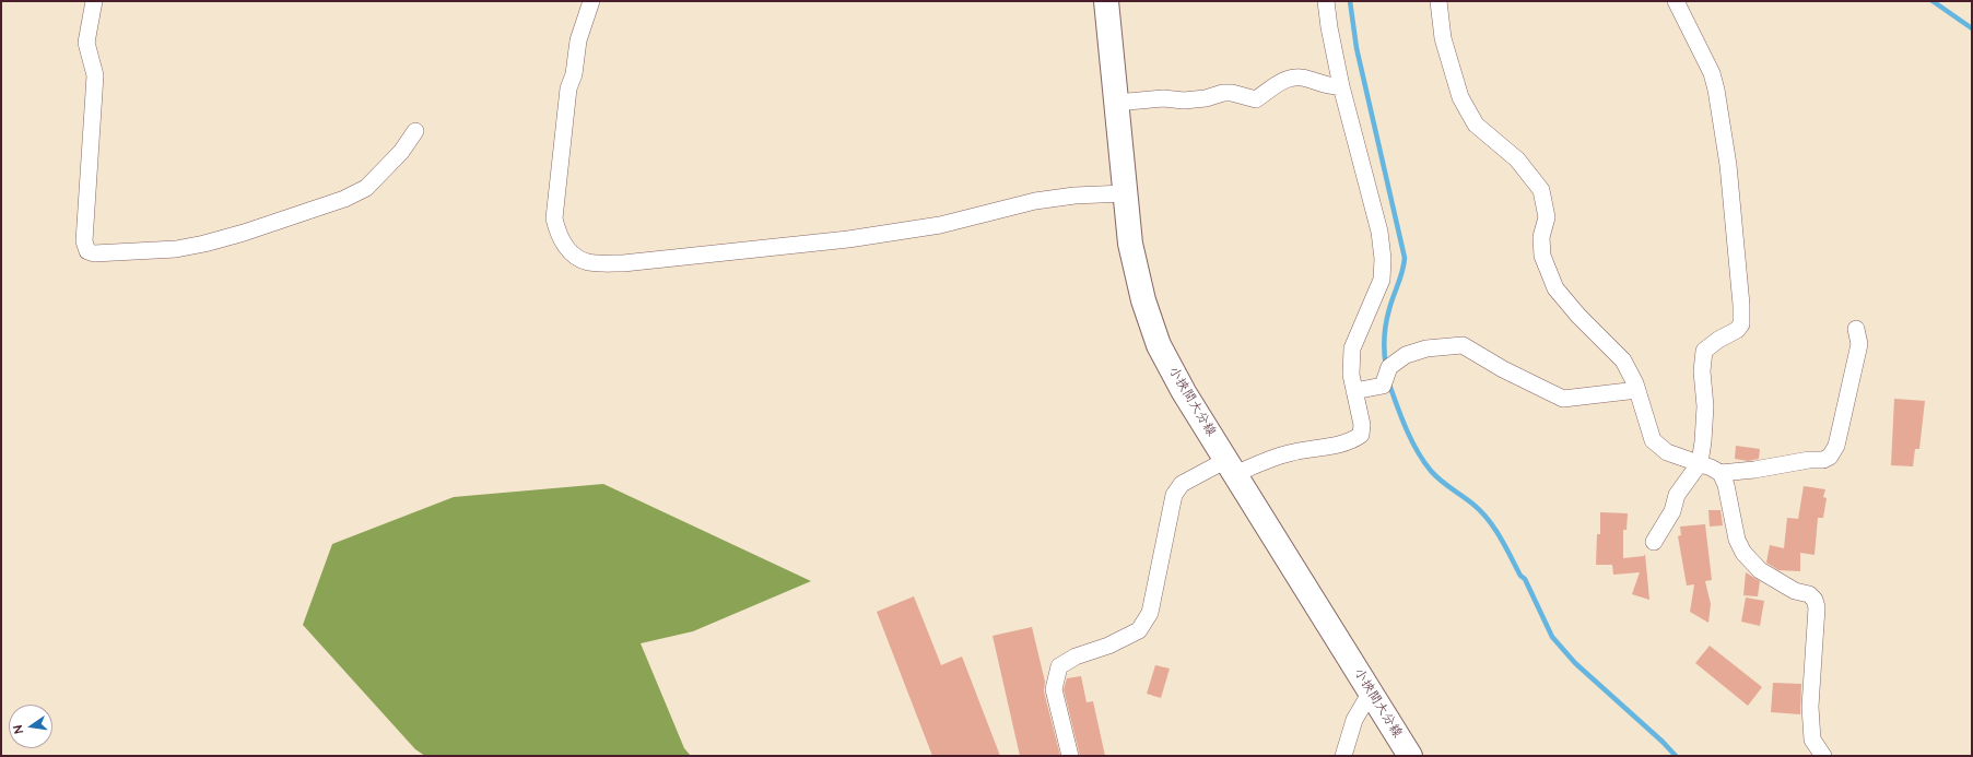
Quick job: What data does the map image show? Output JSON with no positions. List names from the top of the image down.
{
  "streets": {
    "main road": ["小挾間大分線"]
  },
  "north": "left"
}
